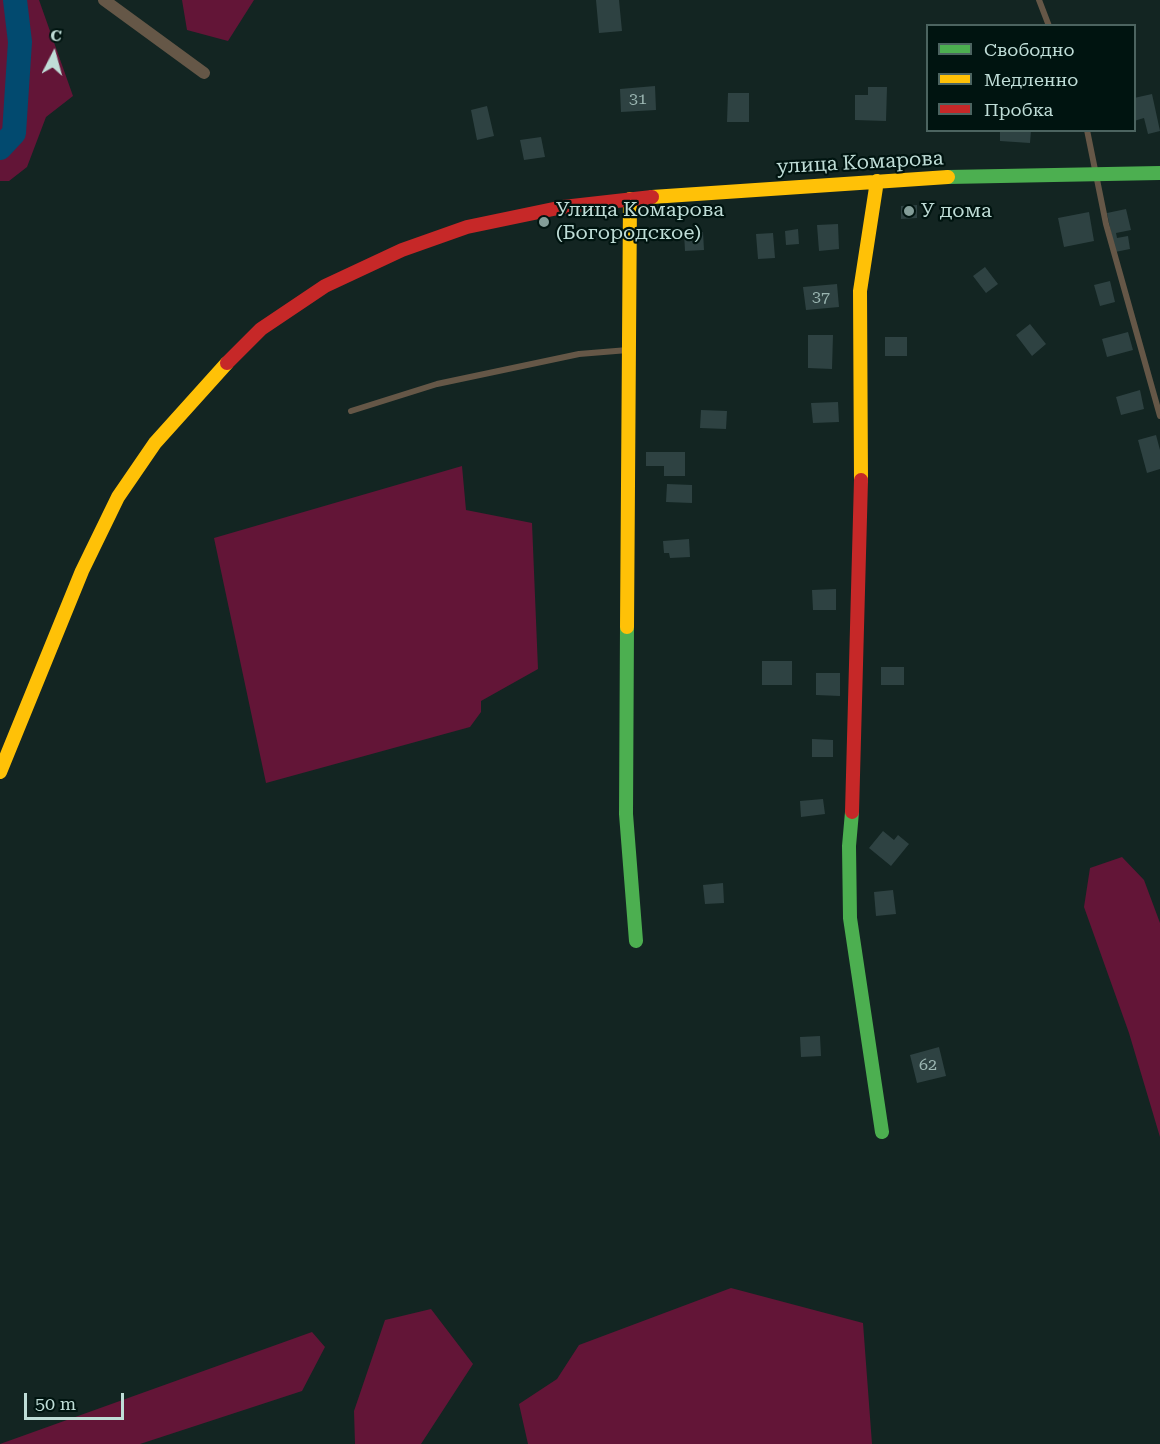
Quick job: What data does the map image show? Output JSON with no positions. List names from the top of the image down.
{
  "streets": {
    "street": ["улица Комарова"]
  },
  "places": ["У дома", "Улица Комарова (Богородское)"],
  "house_numbers": ["31", "37", "62"],
  "legend": ["Свободно", "Медленно", "Пробка"],
  "scale_bar": "50 m",
  "north": "top"
}
